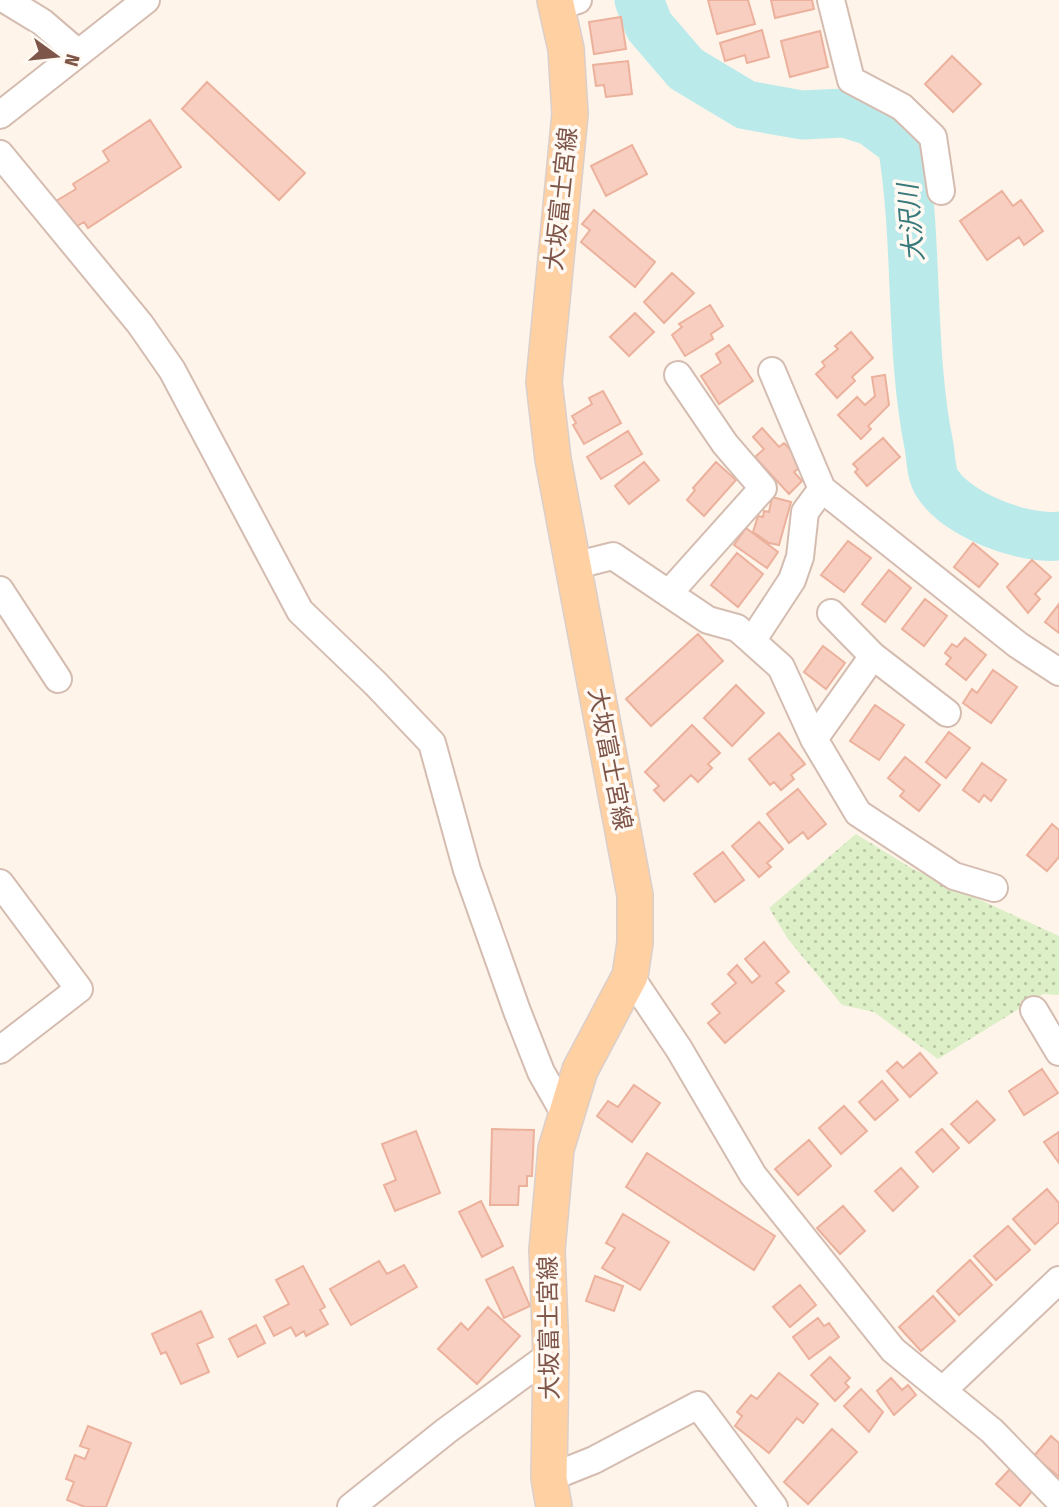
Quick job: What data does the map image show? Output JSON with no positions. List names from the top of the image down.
{
  "streets": {
    "main road": ["大坂富士宮線"]
  },
  "water": ["大沢川"],
  "north": "right"
}
